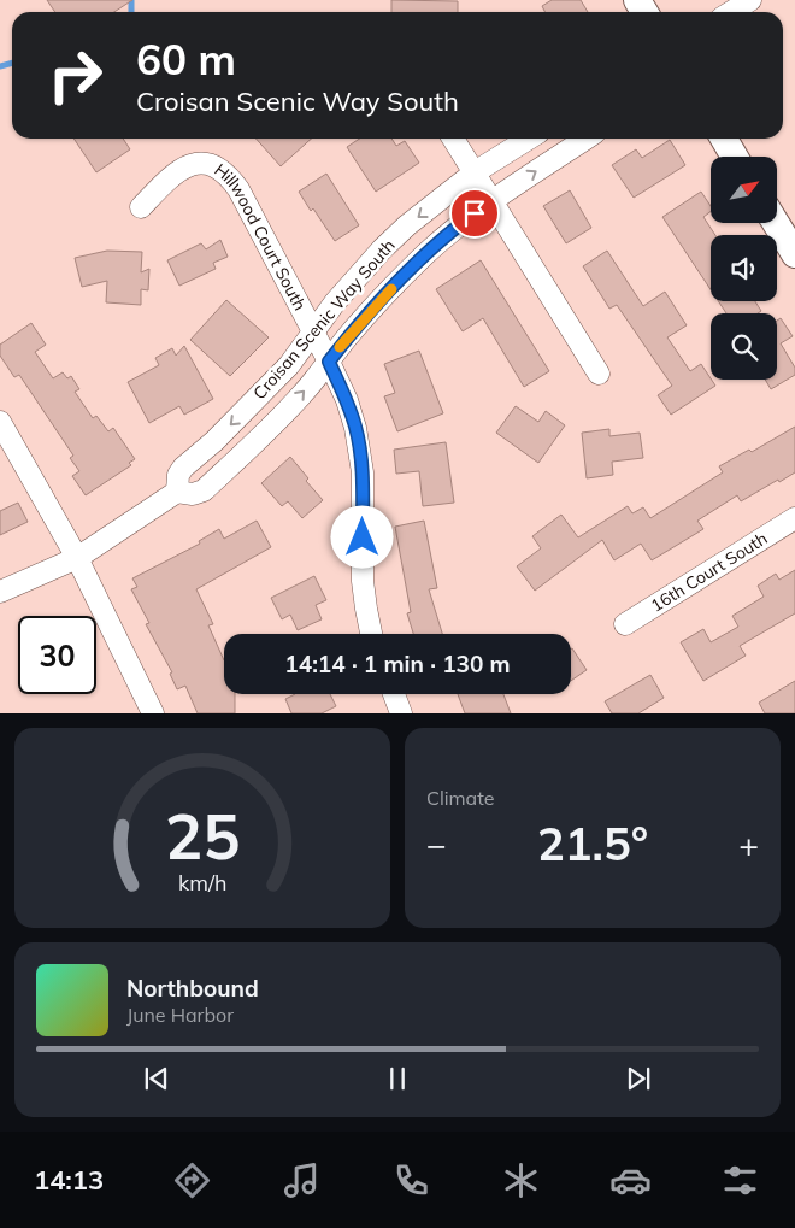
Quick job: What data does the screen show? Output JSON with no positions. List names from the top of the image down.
{
  "streets": {
    "street": ["Hillwood Court South", "Croisan Scenic Way South", "16th Court South"]
  },
  "crossings": [
    ["Hillwood Court South", "Croisan Scenic Way South"]
  ],
  "north": "top right",
  "page": {
    "turn": ["60 m", "Croisan Scenic Way South"],
    "limit": "30",
    "trip": "14:14 · 1 min · 130 m",
    "tile": "Climate",
    "heat": ["−", "21.5°", "+"],
    "song": ["Northbound", "June Harbor"],
    "tabs": "14:13",
    "gauge": ["25", "km/h"]
  }
}
